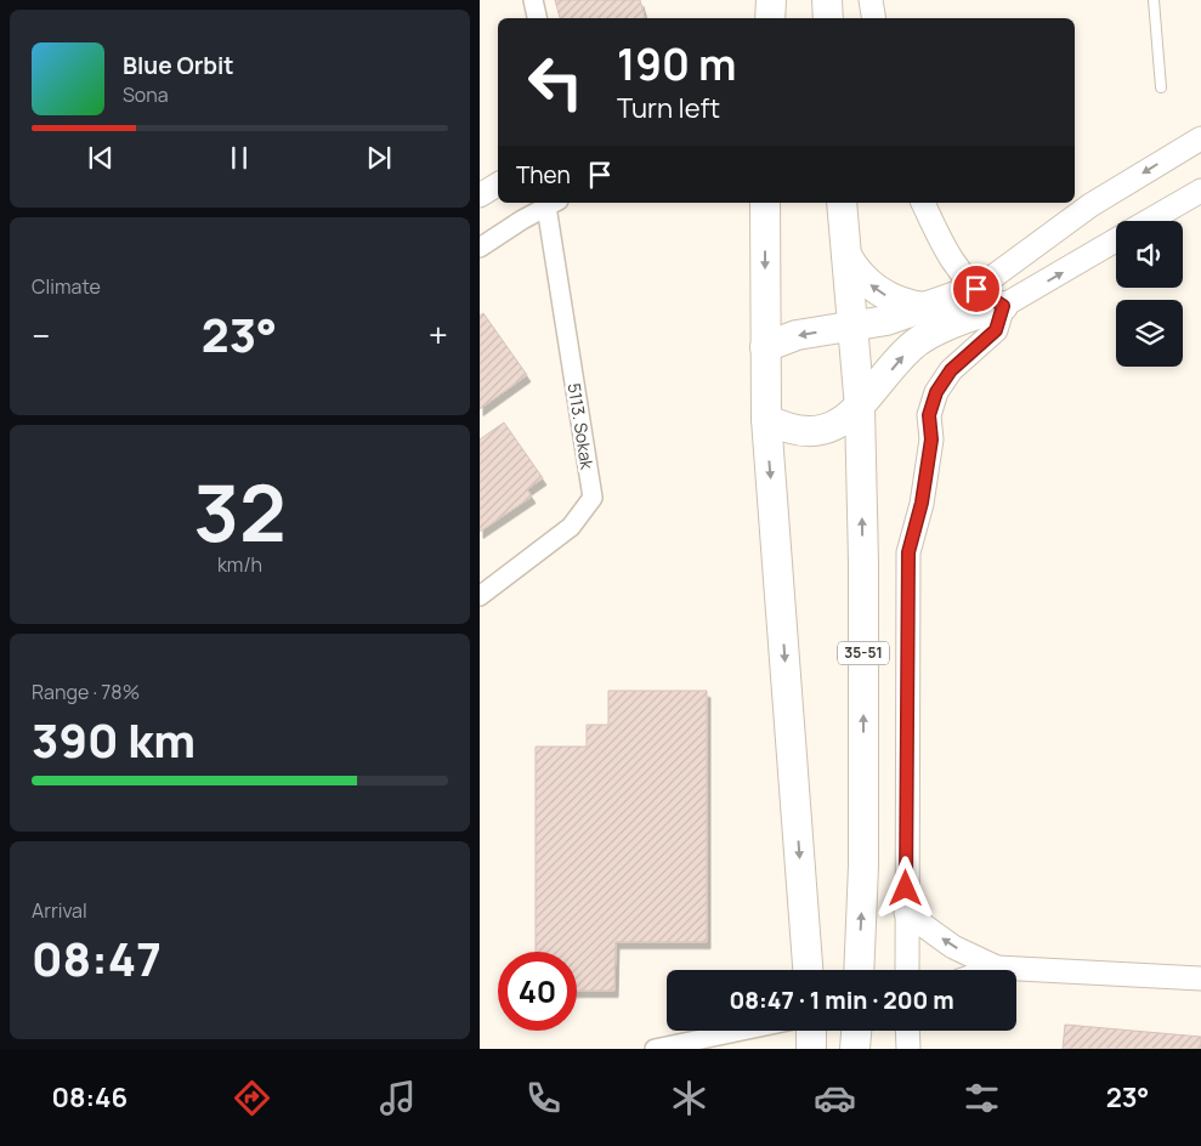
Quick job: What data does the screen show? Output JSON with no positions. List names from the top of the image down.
{
  "streets": {
    "main road": ["35-51"],
    "street": ["5113. Sokak"]
  },
  "page": {
    "turn": ["190 m", "Turn left"],
    "song": ["Blue Orbit", "Sona"],
    "then": "Then",
    "tile": [
      "Climate",
      ["32", "km/h"],
      ["Range · 78%", "390 km"],
      ["Arrival", "08:47"]
    ],
    "heat": ["−", "23°", "+"],
    "limit": "40",
    "trip": "08:47 · 1 min · 200 m",
    "tabs": ["08:46", "23°"]
  }
}
